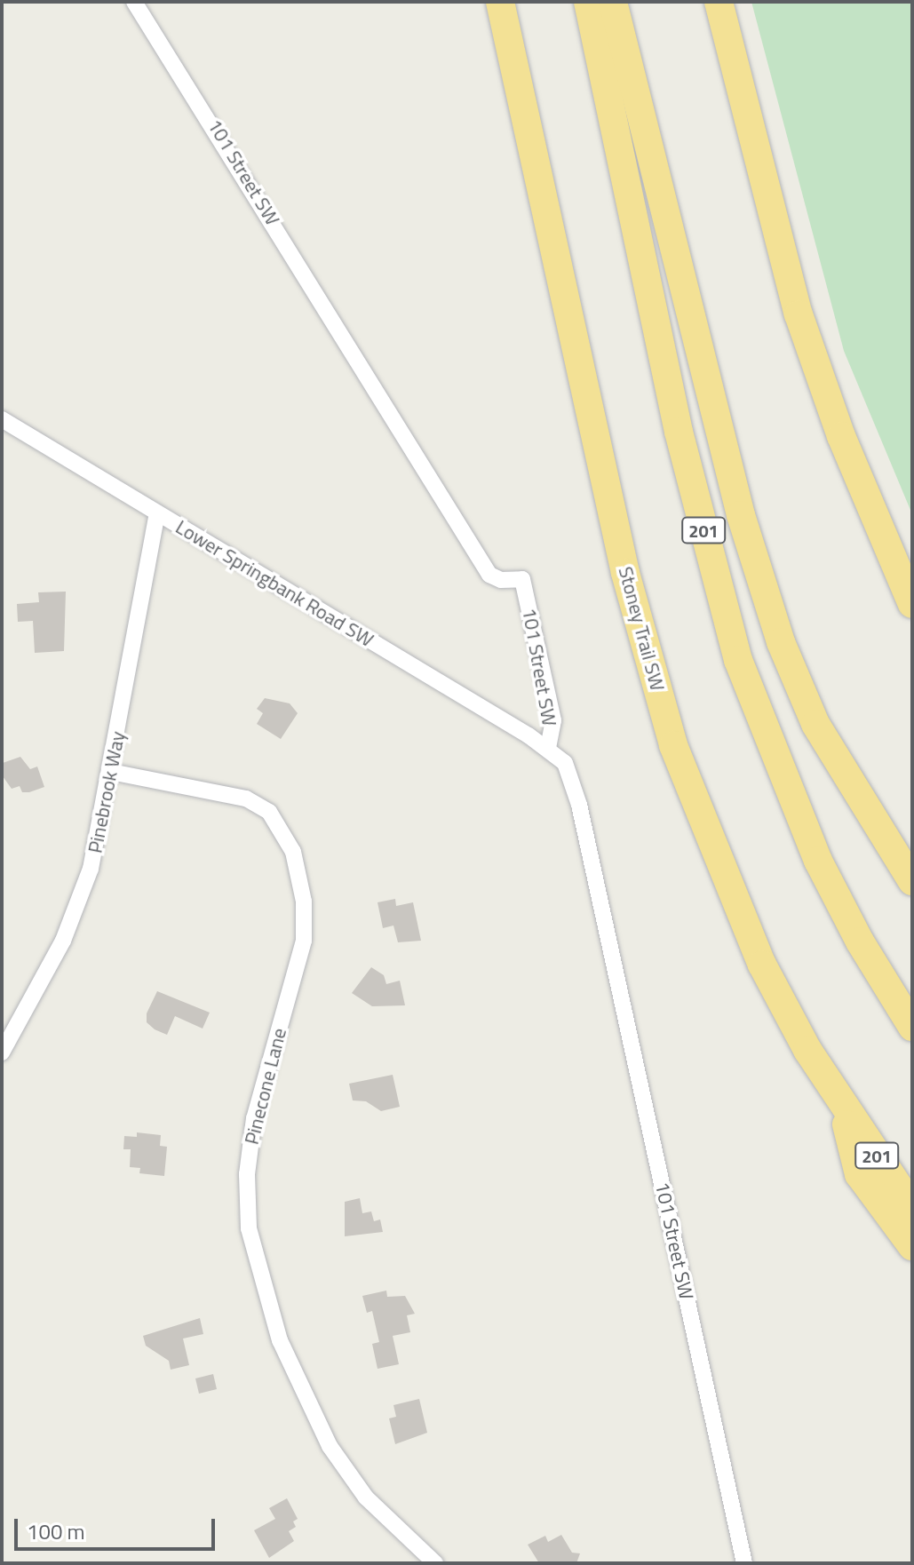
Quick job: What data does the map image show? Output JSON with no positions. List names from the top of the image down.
{
  "streets": {
    "highway": ["201", "Stoney Trail SW"],
    "street": [
      "101 Street SW",
      "Lower Springbank Road SW",
      "Pinebrook Way",
      "Pinecone Lane"
    ]
  },
  "crossings": [
    ["101 Street SW", "Lower Springbank Road SW"],
    ["Lower Springbank Road SW", "Pinebrook Way"],
    ["Pinebrook Way", "Pinecone Lane"]
  ],
  "scale_bar": "100 m"
}
